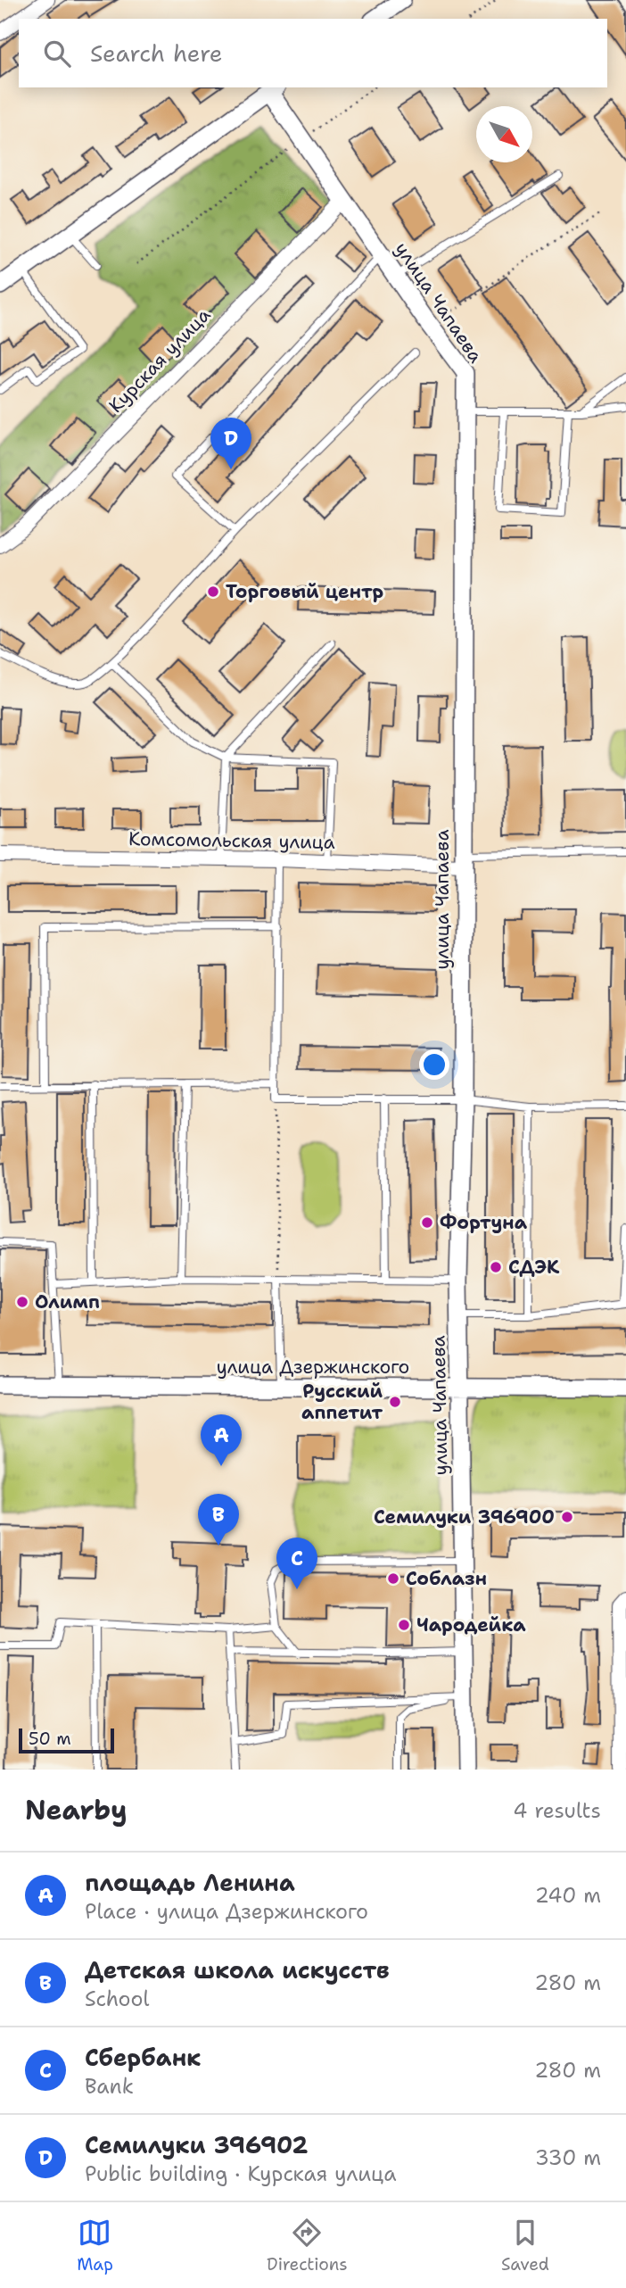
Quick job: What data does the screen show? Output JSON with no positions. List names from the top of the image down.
{
  "streets": {
    "street": [
      "улица Чапаева",
      "Курская улица",
      "Комсомольская улица",
      "улица Дзержинского"
    ]
  },
  "crossings": [
    ["улица Чапаева", "Курская улица"],
    ["улица Чапаева", "Комсомольская улица"],
    ["улица Чапаева", "улица Дзержинского"]
  ],
  "places": [
    "Торговый центр",
    "Фортуна",
    "СДЭК",
    "Олимп",
    "Русский аппетит",
    "Семилуки 396900",
    "Соблазн",
    "Чародейка"
  ],
  "scale_bar": "50 m",
  "north": "bottom right",
  "page": {
    "search": "Search here",
    "pins": [
      "D",
      "A",
      "B",
      "C"
    ],
    "scale": "50 m",
    "heading": ["Nearby", "4 results"],
    "list": [
      {
        "mark": "A",
        "name": "площадь Ленина",
        "note": "Place · улица Дзержинского",
        "value": "240 m"
      },
      {
        "mark": "B",
        "name": "Детская школа искусств",
        "note": "School",
        "value": "280 m"
      },
      {
        "mark": "C",
        "name": "Сбербанк",
        "note": "Bank",
        "value": "280 m"
      },
      {
        "mark": "D",
        "name": "Семилуки 396902",
        "note": "Public building · Курская улица",
        "value": "330 m"
      }
    ],
    "nav": ["Map", "Directions", "Saved"]
  }
}
